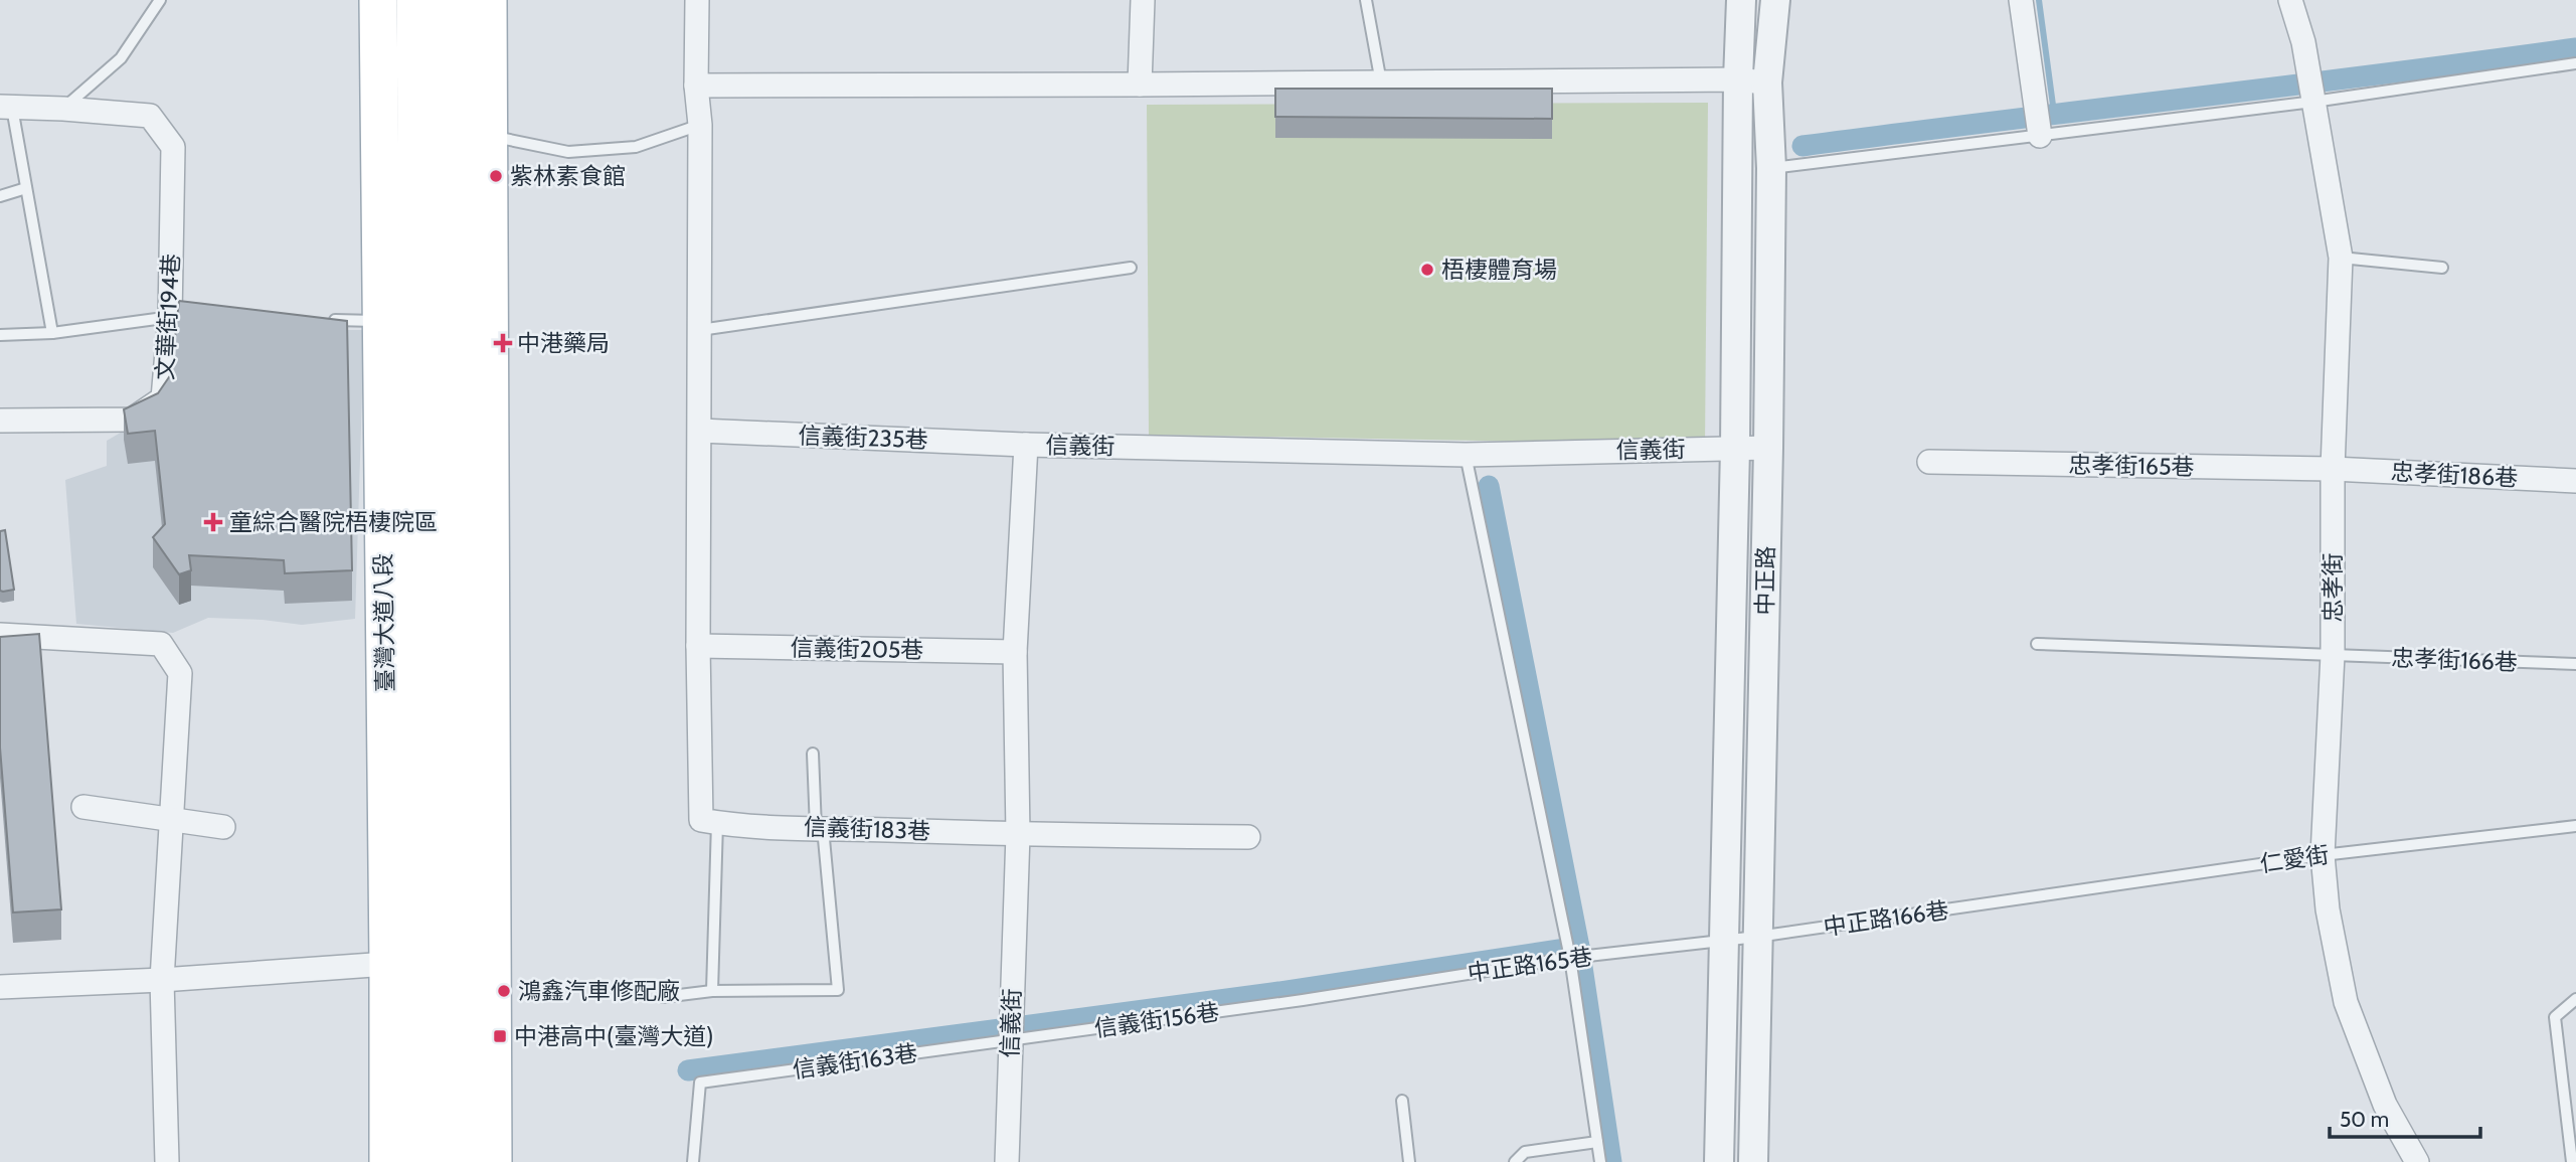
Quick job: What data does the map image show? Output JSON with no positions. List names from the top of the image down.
{
  "streets": {
    "main road": ["臺灣大道八段"],
    "street": [
      "文華街194巷",
      "信義街235巷",
      "信義街",
      "忠孝街165巷",
      "忠孝街186巷",
      "中正路",
      "忠孝街",
      "信義街205巷",
      "信義街183巷"
    ],
    "lane": [
      "忠孝街166巷",
      "仁愛街",
      "中正路166巷",
      "中正路165巷",
      "信義街156巷",
      "信義街163巷"
    ]
  },
  "crossings": [
    ["信義街235巷", "信義街"],
    ["信義街", "中正路"],
    ["信義街", "信義街205巷"],
    ["信義街", "信義街183巷"],
    ["信義街", "信義街156巷"],
    ["信義街", "信義街163巷"],
    ["忠孝街165巷", "忠孝街186巷"],
    ["忠孝街165巷", "忠孝街"],
    ["忠孝街186巷", "忠孝街"],
    ["中正路", "中正路166巷"],
    ["中正路", "中正路165巷"],
    ["忠孝街", "忠孝街166巷"],
    ["忠孝街", "仁愛街"],
    ["仁愛街", "中正路166巷"],
    ["中正路166巷", "中正路165巷"],
    ["中正路165巷", "信義街156巷"],
    ["信義街156巷", "信義街163巷"]
  ],
  "places": {
    "other": ["紫林素食館", "梧棲體育場", "鴻鑫汽車修配廠"],
    "health": ["中港藥局", "童綜合醫院梧棲院區"],
    "transit": ["中港高中(臺灣大道)"]
  },
  "scale_bar": "50 m"
}
